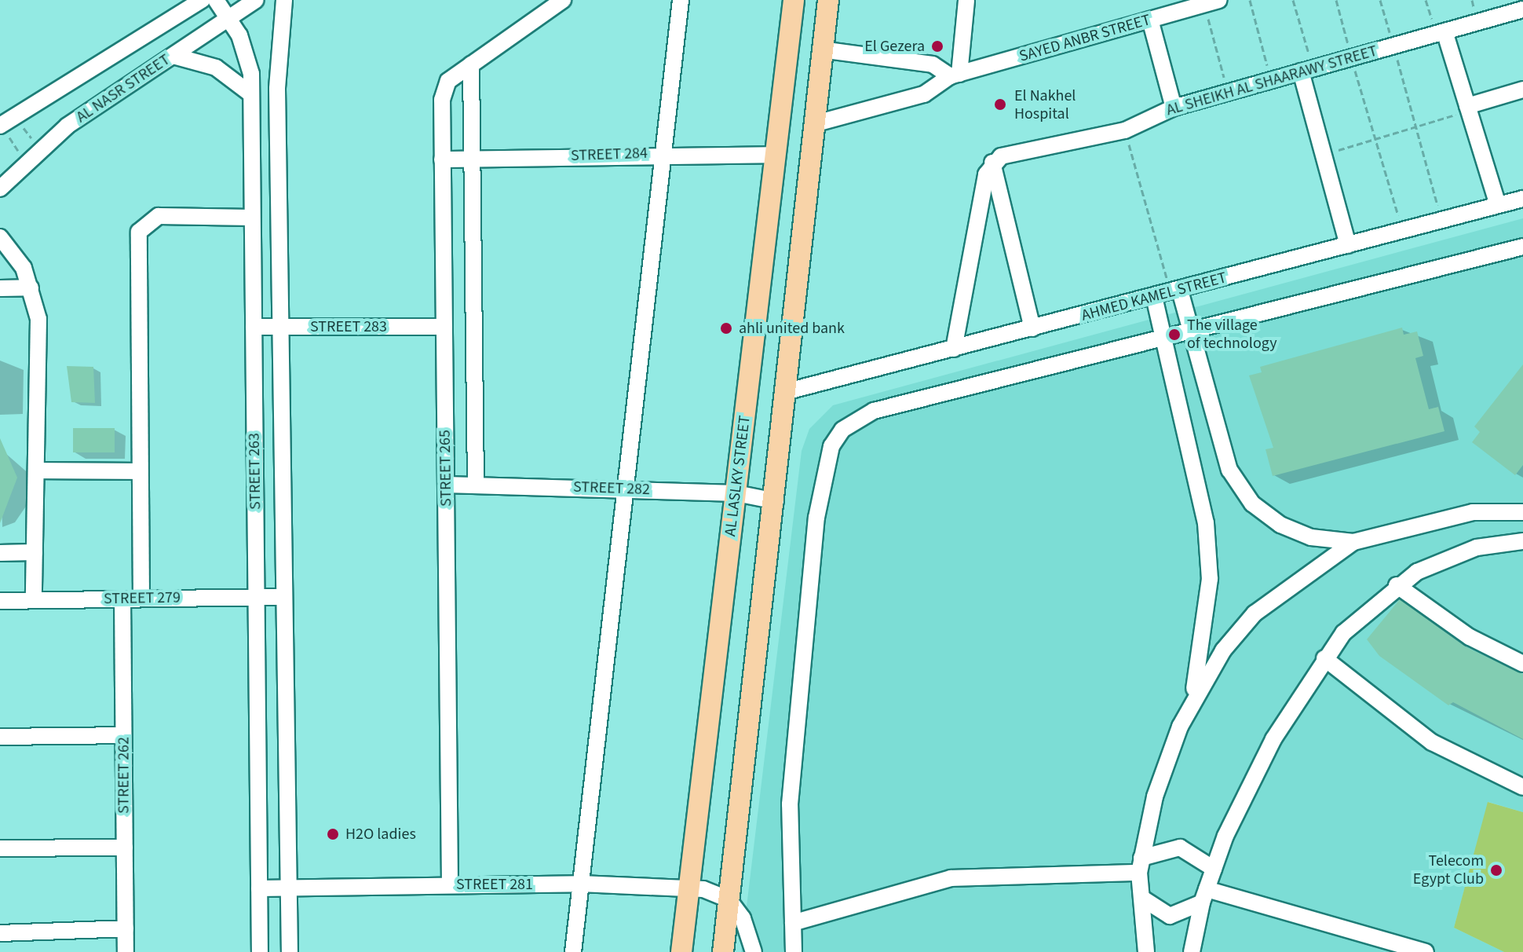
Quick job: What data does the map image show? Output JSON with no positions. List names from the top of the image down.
{
  "streets": {
    "main road": ["AL LASLKY STREET"],
    "street": [
      "SAYED ANBR STREET",
      "AL SHEIKH AL SHAARAWY STREET",
      "AL NASR STREET",
      "STREET 284",
      "AHMED KAMEL STREET",
      "STREET 283",
      "STREET 265",
      "STREET 263",
      "STREET 282",
      "STREET 279",
      "STREET 262",
      "STREET 281"
    ]
  },
  "crossings": [
    ["AL NASR STREET", "STREET 263"],
    ["STREET 284", "STREET 265"],
    ["STREET 284", "AL LASLKY STREET"],
    ["STREET 283", "STREET 265"],
    ["STREET 283", "STREET 263"],
    ["STREET 265", "STREET 282"],
    ["STREET 265", "STREET 281"],
    ["STREET 263", "STREET 279"],
    ["STREET 263", "STREET 281"],
    ["AL LASLKY STREET", "STREET 282"],
    ["AL LASLKY STREET", "STREET 281"],
    ["STREET 279", "STREET 262"]
  ],
  "places": [
    "El Gezera",
    "El Nakhel Hospital",
    "ahli united bank",
    "The village of technology",
    "H2O ladies",
    "Telecom Egypt Club"
  ]
}
